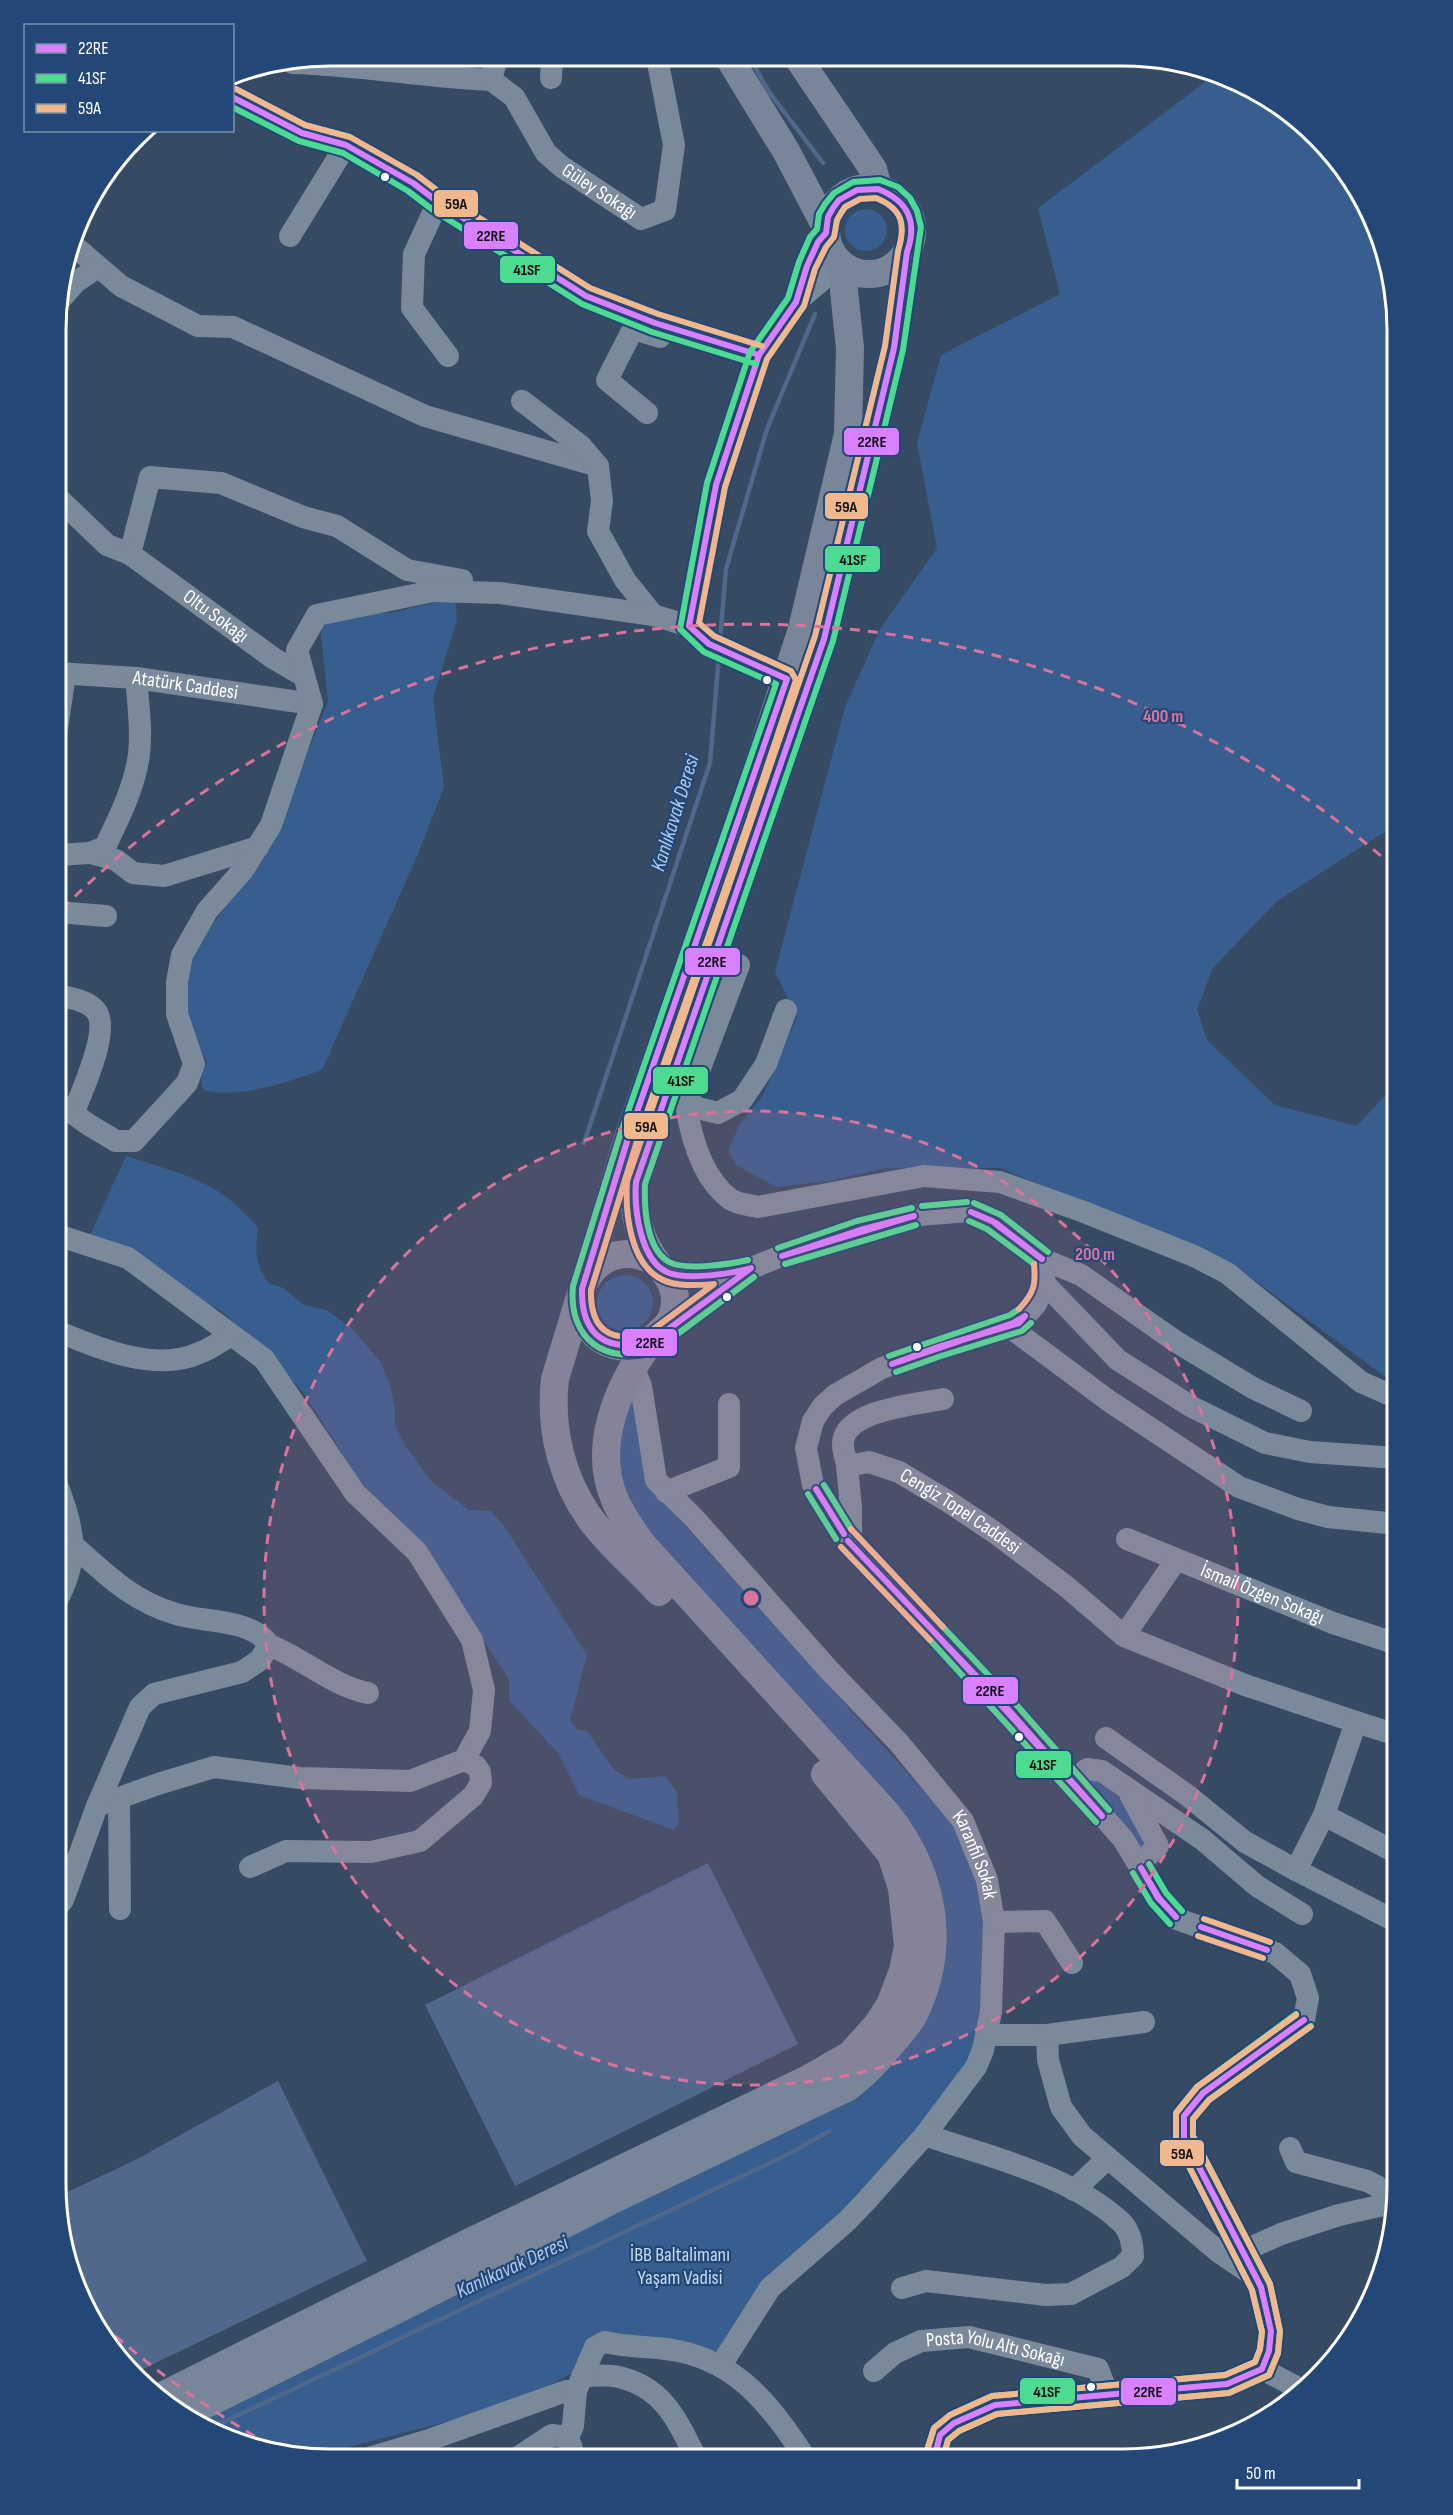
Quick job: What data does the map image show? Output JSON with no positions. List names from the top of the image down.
{
  "streets": {
    "street": [
      "Güley Sokağı",
      "Oltu Sokağı",
      "Atatürk Caddesi",
      "Cengiz Topel Caddesi",
      "İsmail Özgen Sokağı",
      "Karanfil Sokak",
      "Posta Yolu Altı Sokağı"
    ]
  },
  "water": ["Kanlıkavak Deresi"],
  "parks": ["İBB Baltalimanı Yaşam Vadisi"],
  "lines": ["transit line 59A", "transit line 22RE", "transit line 41SF"],
  "legend": ["22RE", "41SF", "59A"],
  "scale_bar": "50 m",
  "rings": ["400 m", "200 m"]
}
